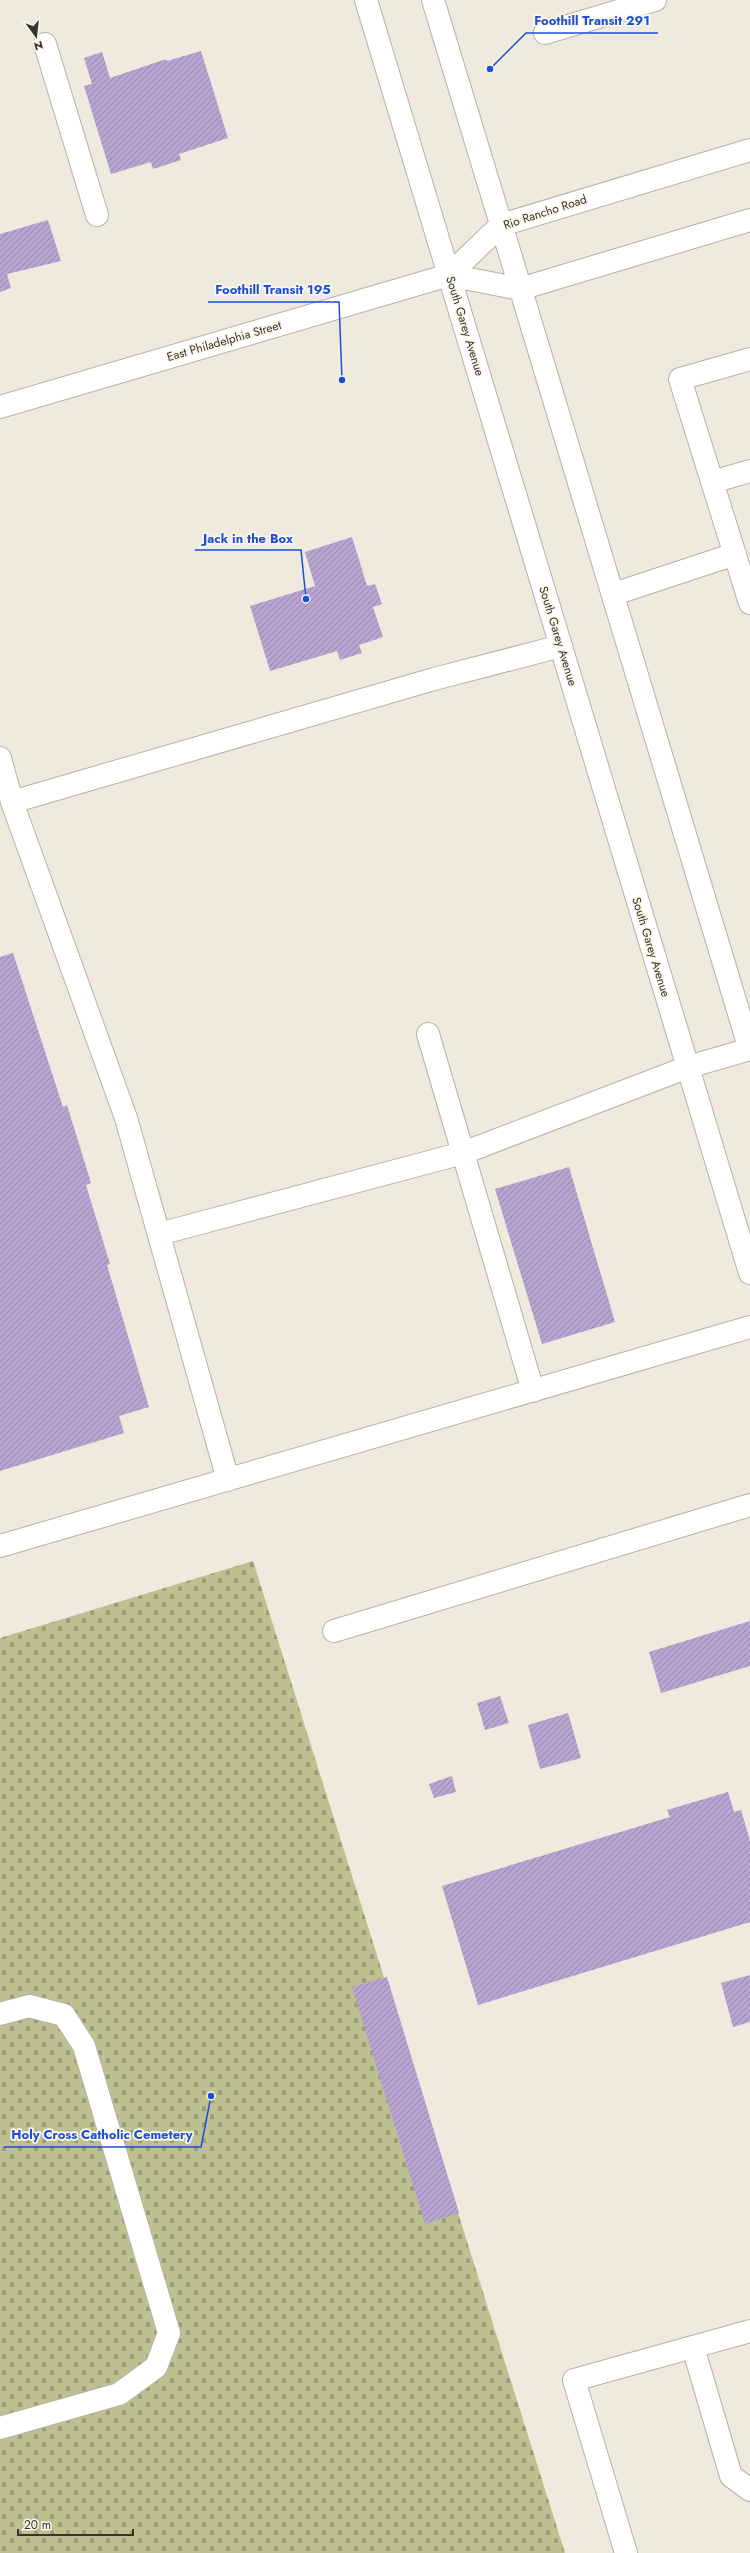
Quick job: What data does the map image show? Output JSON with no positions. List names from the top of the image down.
{
  "streets": {
    "main road": ["Rio Rancho Road", "South Garey Avenue", "East Philadelphia Street"]
  },
  "crossings": [
    ["Rio Rancho Road", "South Garey Avenue"],
    ["Rio Rancho Road", "East Philadelphia Street"],
    ["South Garey Avenue", "East Philadelphia Street"]
  ],
  "places": [
    "Foothill Transit 291",
    "Foothill Transit 195",
    "Jack in the Box",
    "Holy Cross Catholic Cemetery"
  ],
  "scale_bar": "20 m",
  "north": "bottom"
}
